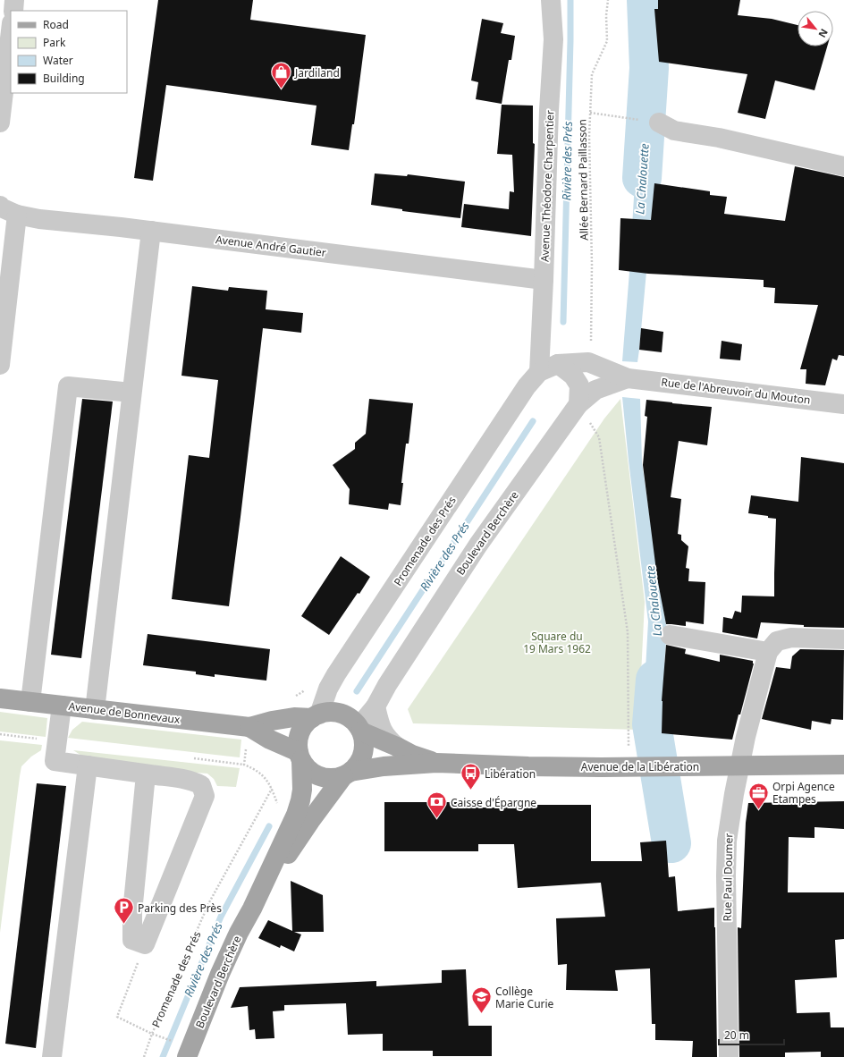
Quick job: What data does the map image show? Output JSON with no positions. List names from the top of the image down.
{
  "streets": {
    "main road": ["Boulevard Berchère", "Avenue de Bonnevaux", "Avenue de la Libération"],
    "street": [
      "Avenue Théodore Charpentier",
      "Avenue André Gautier",
      "Rue de l'Abreuvoir du Mouton",
      "Promenade des Prés",
      "Rue Paul Doumer"
    ],
    "path": ["Allée Bernard Paillasson"]
  },
  "crossings": [
    ["Allée Bernard Paillasson", "Rue de l'Abreuvoir du Mouton"],
    ["Avenue Théodore Charpentier", "Avenue André Gautier"],
    ["Avenue Théodore Charpentier", "Rue de l'Abreuvoir du Mouton"],
    ["Avenue Théodore Charpentier", "Promenade des Prés"],
    ["Rue de l'Abreuvoir du Mouton", "Boulevard Berchère"],
    ["Rue de l'Abreuvoir du Mouton", "Promenade des Prés"],
    ["Boulevard Berchère", "Promenade des Prés"],
    ["Boulevard Berchère", "Avenue de Bonnevaux"],
    ["Boulevard Berchère", "Avenue de la Libération"],
    ["Promenade des Prés", "Avenue de Bonnevaux"],
    ["Promenade des Prés", "Avenue de la Libération"],
    ["Avenue de Bonnevaux", "Avenue de la Libération"],
    ["Avenue de la Libération", "Rue Paul Doumer"]
  ],
  "water": ["Rivière des Prés", "La Chalouette"],
  "parks": ["Square du 19 Mars 1962"],
  "places": {
    "shop": ["Jardiland"],
    "bus stop": ["Libération"],
    "office": ["Orpi Agence Etampes"],
    "bank": ["Caisse d'Épargne"],
    "parking": ["Parking des Près"],
    "school or university": ["Collège Marie Curie"]
  },
  "legend": [
    "Road",
    "Park",
    "Water",
    "Building"
  ],
  "scale_bar": "20 m",
  "north": "bottom right"
}
